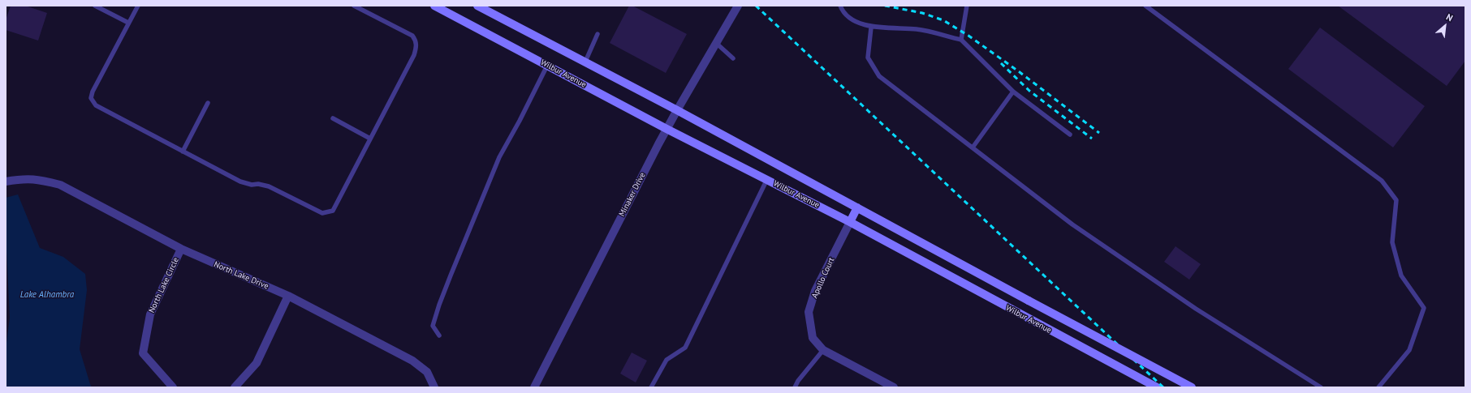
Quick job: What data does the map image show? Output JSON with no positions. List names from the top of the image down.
{
  "streets": {
    "main road": ["Wilbur Avenue"],
    "street": [
      "Minaker Drive",
      "North Lake Drive",
      "Apollo Court",
      "North Lake Circle"
    ]
  },
  "crossings": [
    ["Wilbur Avenue", "Minaker Drive"],
    ["Wilbur Avenue", "Apollo Court"],
    ["North Lake Drive", "North Lake Circle"]
  ],
  "water": ["Lake Alhambra"],
  "north": "top right"
}
